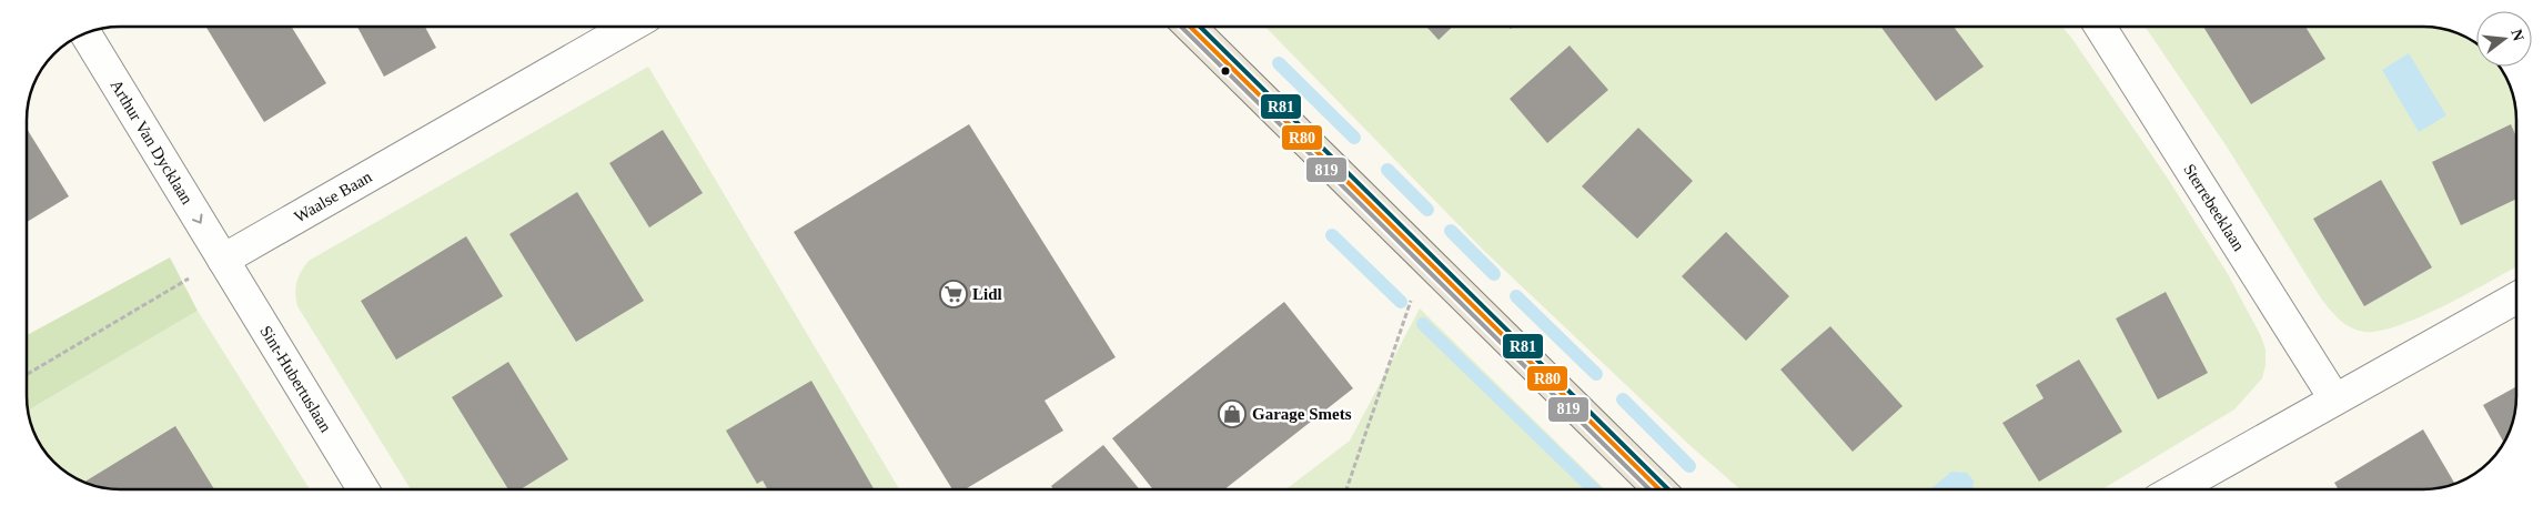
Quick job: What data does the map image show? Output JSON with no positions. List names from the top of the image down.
{
  "streets": {
    "street": [
      "Arthur Van Dycklaan",
      "Waalse Baan",
      "Sterrebeeklaan",
      "Sint-Hubertuslaan"
    ]
  },
  "crossings": [
    ["Arthur Van Dycklaan", "Waalse Baan"],
    ["Arthur Van Dycklaan", "Sint-Hubertuslaan"],
    ["Waalse Baan", "Sint-Hubertuslaan"]
  ],
  "one_way": ["Arthur Van Dycklaan"],
  "places": {
    "supermarket": ["Lidl"],
    "shop": ["Garage Smets"]
  },
  "lines": ["transit line R80", "transit line 819", "transit line R81"],
  "north": "right"
}
